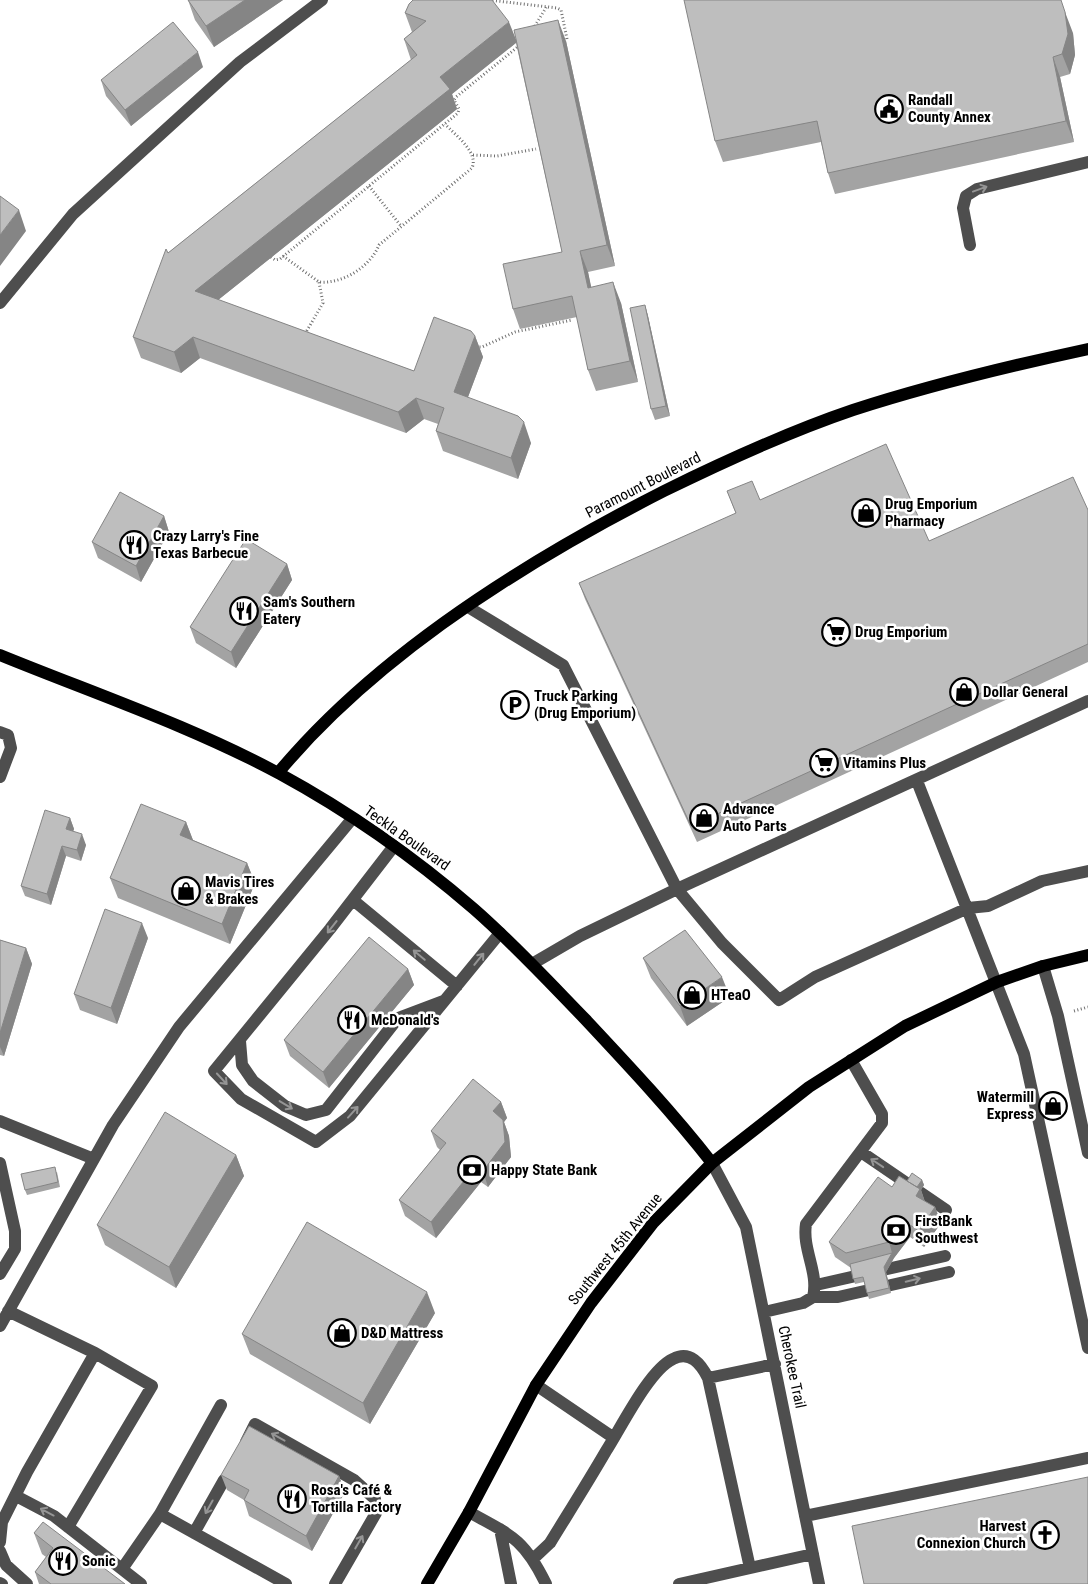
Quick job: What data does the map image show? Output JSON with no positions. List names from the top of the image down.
{
  "streets": {
    "main road": ["Paramount Boulevard", "Teckla Boulevard", "Southwest 45th Avenue"],
    "street": ["Cherokee Trail"]
  },
  "crossings": [
    ["Paramount Boulevard", "Teckla Boulevard"],
    ["Teckla Boulevard", "Southwest 45th Avenue"],
    ["Teckla Boulevard", "Cherokee Trail"],
    ["Southwest 45th Avenue", "Cherokee Trail"]
  ],
  "places": {
    "public building": ["Randall County Annex"],
    "shop": [
      "Drug Emporium Pharmacy",
      "Dollar General",
      "Advance Auto Parts",
      "Mavis Tires & Brakes",
      "HTeaO",
      "Watermill Express",
      "D&D Mattress"
    ],
    "restaurant": [
      "Crazy Larry's Fine Texas Barbecue",
      "Sam's Southern Eatery",
      "McDonald's",
      "Rosa's Café & Tortilla Factory",
      "Sonic"
    ],
    "supermarket": ["Drug Emporium", "Vitamins Plus"],
    "parking": ["Truck Parking (Drug Emporium)"],
    "bank": ["Happy State Bank", "FirstBank Southwest"],
    "church": ["Harvest Connexion Church"]
  }
}
